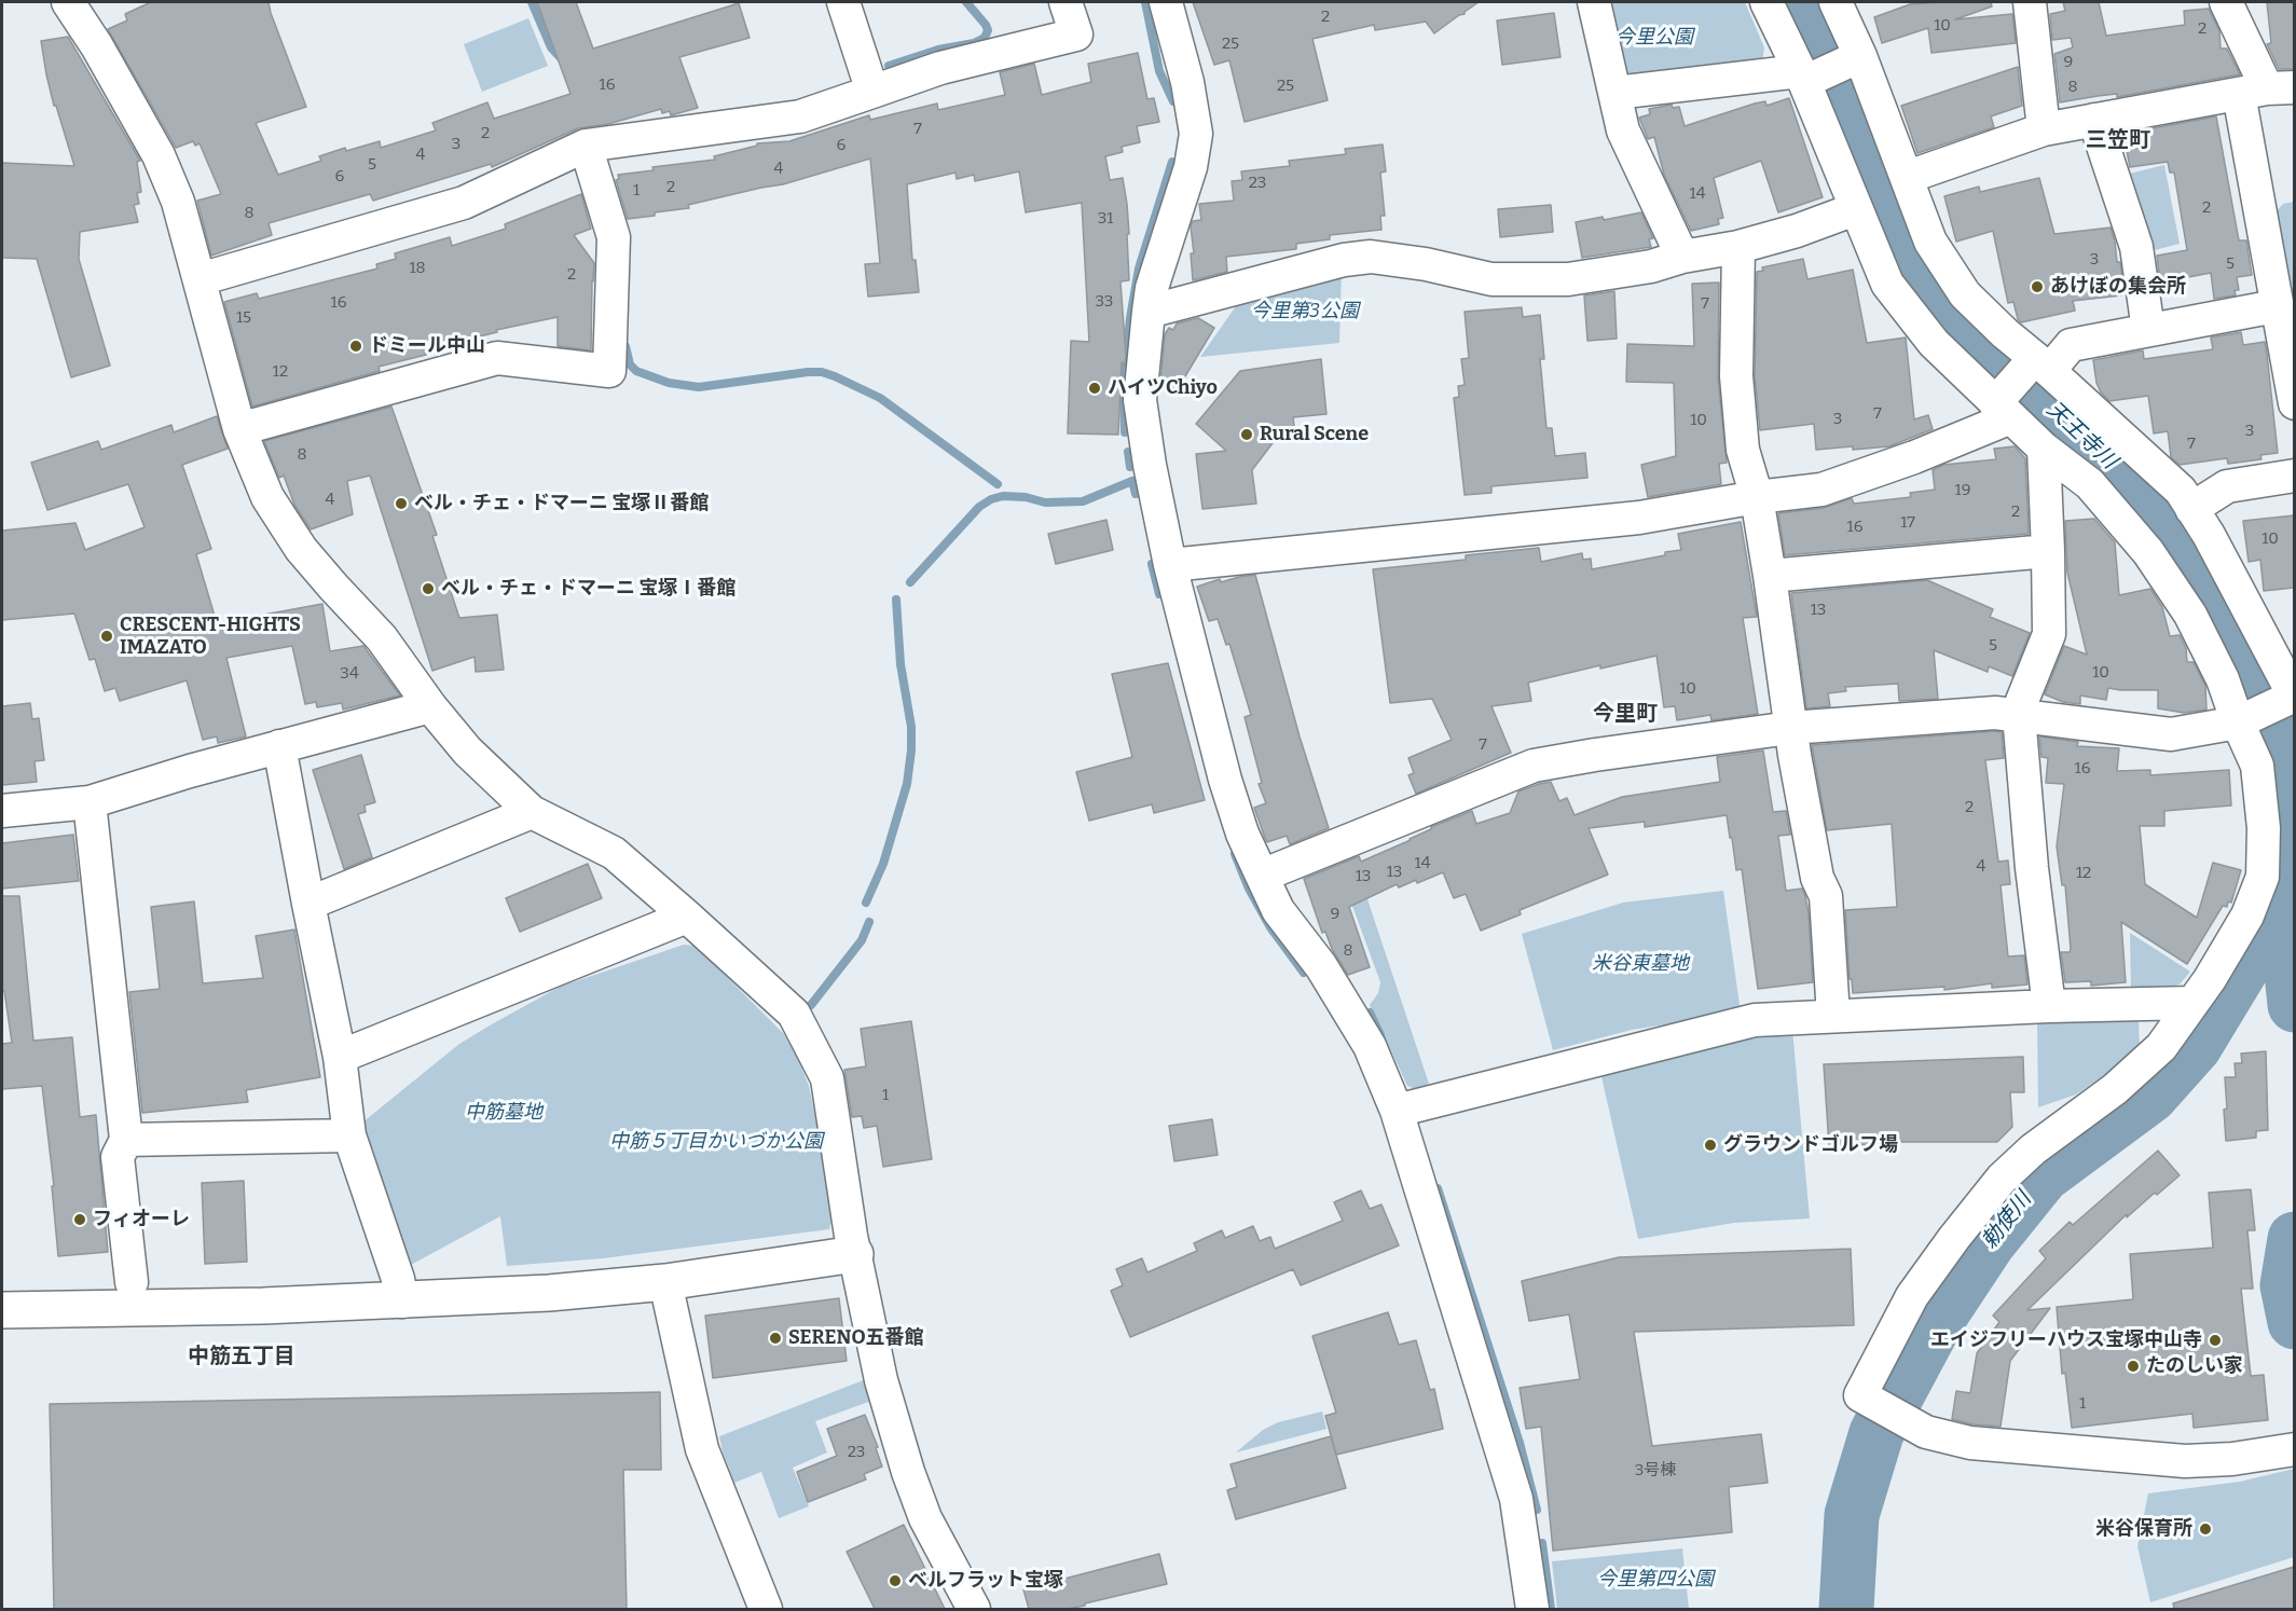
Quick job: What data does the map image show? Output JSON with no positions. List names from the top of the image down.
{
  "districts": ["三笠町", "今里町", "中筋五丁目"],
  "water": ["天王寺川", "勅使川"],
  "parks": [
    "今里公園",
    "今里第3公園",
    "米谷東墓地",
    "中筋墓地",
    "中筋５丁目かいづか公園",
    "今里第四公園"
  ],
  "places": [
    "あけぼの集会所",
    "ドミール中山",
    "ハイツChiyo",
    "Rural Scene",
    "ベル・チェ・ドマーニ 宝塚Ⅱ番館",
    "ベル・チェ・ドマーニ 宝塚Ⅰ番館",
    "CRESCENT-HIGHTS IMAZATO",
    "グラウンドゴルフ場",
    "フィオーレ",
    "SERENO五番館",
    "エイジフリーハウス宝塚中山寺",
    "たのしい家",
    "米谷保育所",
    "ベルフラット宝塚"
  ],
  "house_numbers": [
    "2",
    "10",
    "2",
    "25",
    "9",
    "16",
    "25",
    "8",
    "7",
    "2",
    "3",
    "6",
    "4",
    "5",
    "4",
    "6",
    "23",
    "2",
    "1",
    "14",
    "2",
    "8",
    "31",
    "3",
    "5",
    "18",
    "2",
    "33",
    "16",
    "7",
    "15",
    "12",
    "7",
    "3",
    "10",
    "3",
    "7",
    "8",
    "19",
    "4",
    "2",
    "17",
    "16",
    "10",
    "13",
    "5",
    "10",
    "34",
    "10",
    "7",
    "16",
    "2",
    "14",
    "4",
    "13",
    "12",
    "13",
    "9",
    "8",
    "1",
    "1",
    "23",
    "3号棟"
  ]
}
